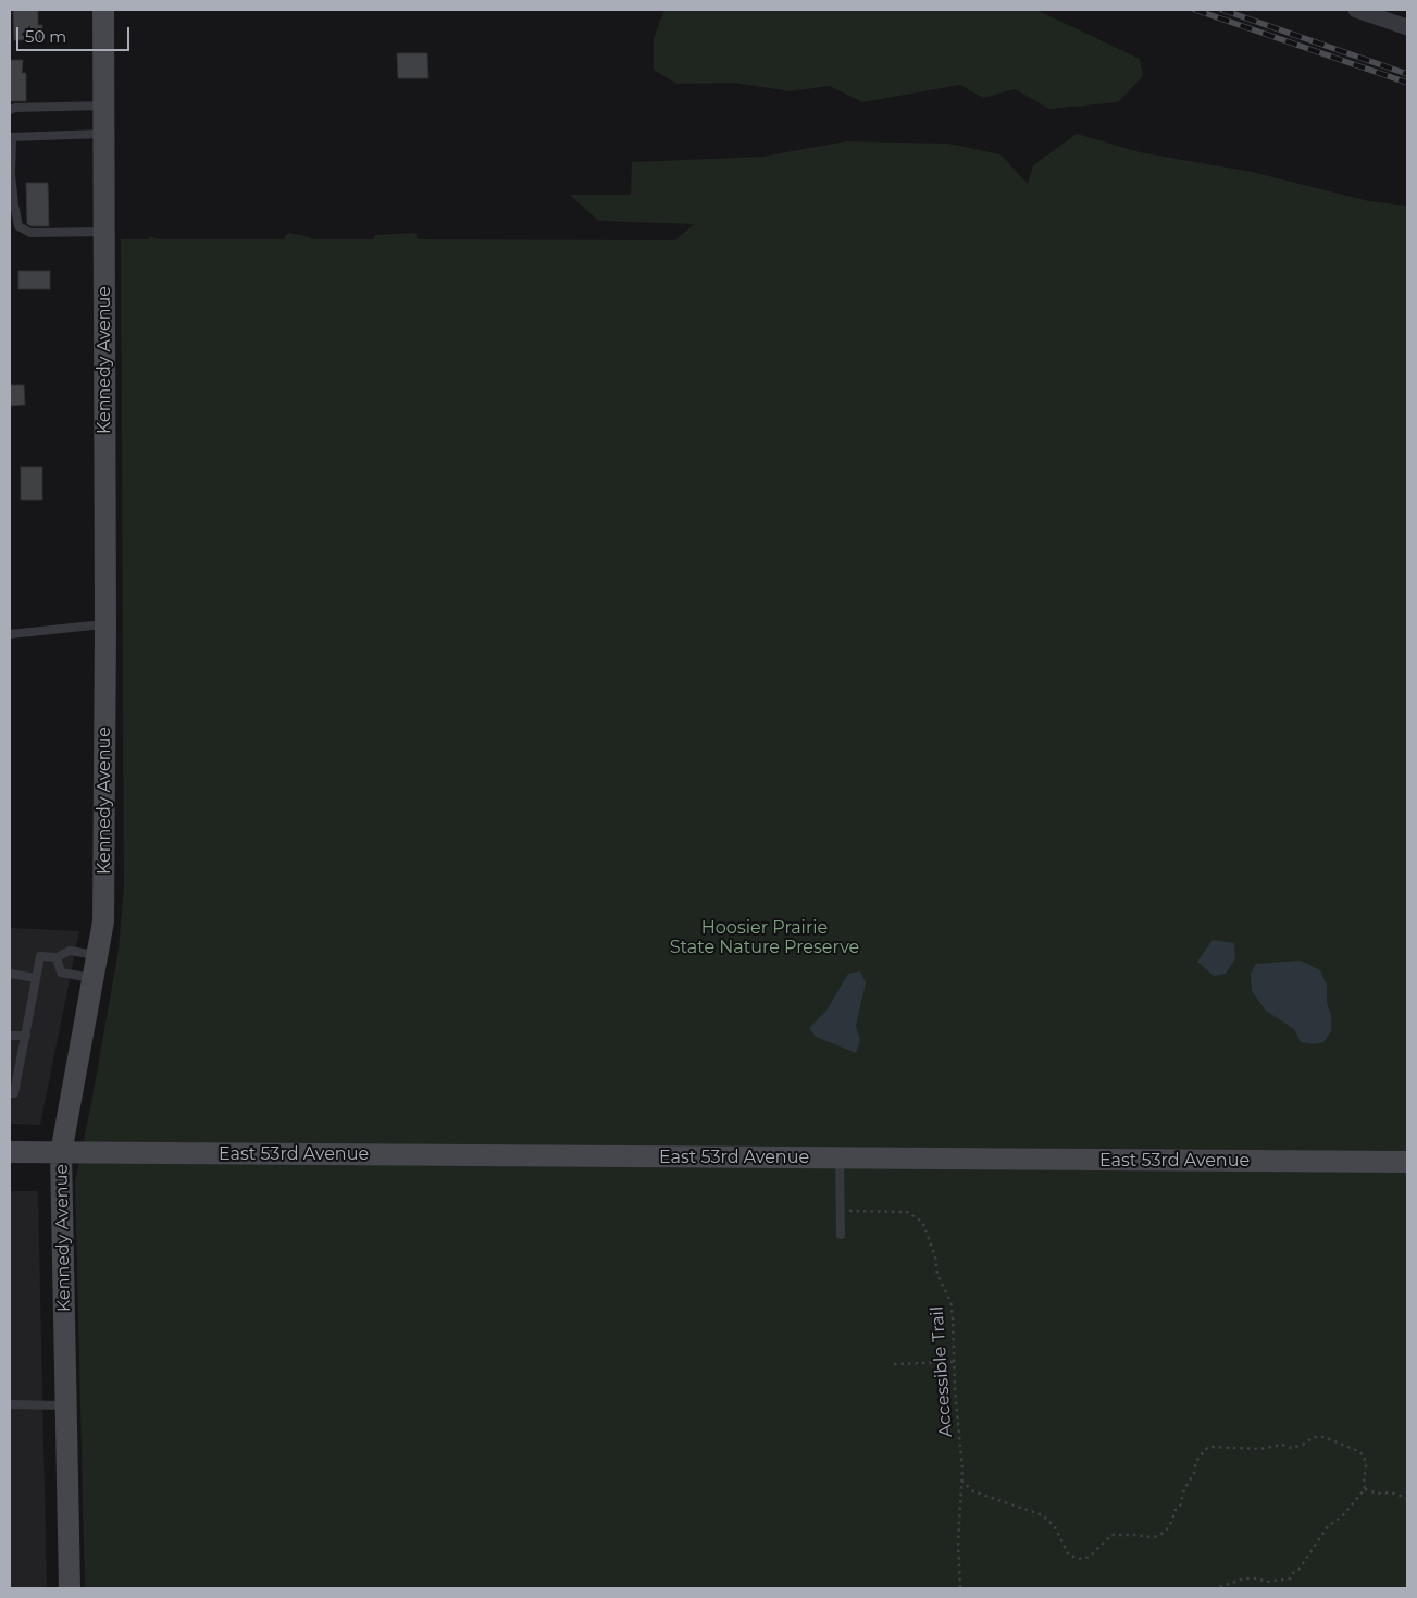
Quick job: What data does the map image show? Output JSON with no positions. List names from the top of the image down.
{
  "streets": {
    "street": ["Kennedy Avenue", "East 53rd Avenue"],
    "path": ["Accessible Trail"]
  },
  "crossings": [
    ["Kennedy Avenue", "East 53rd Avenue"]
  ],
  "parks": ["Hoosier Prairie State Nature Preserve"],
  "scale_bar": "50 m"
}
